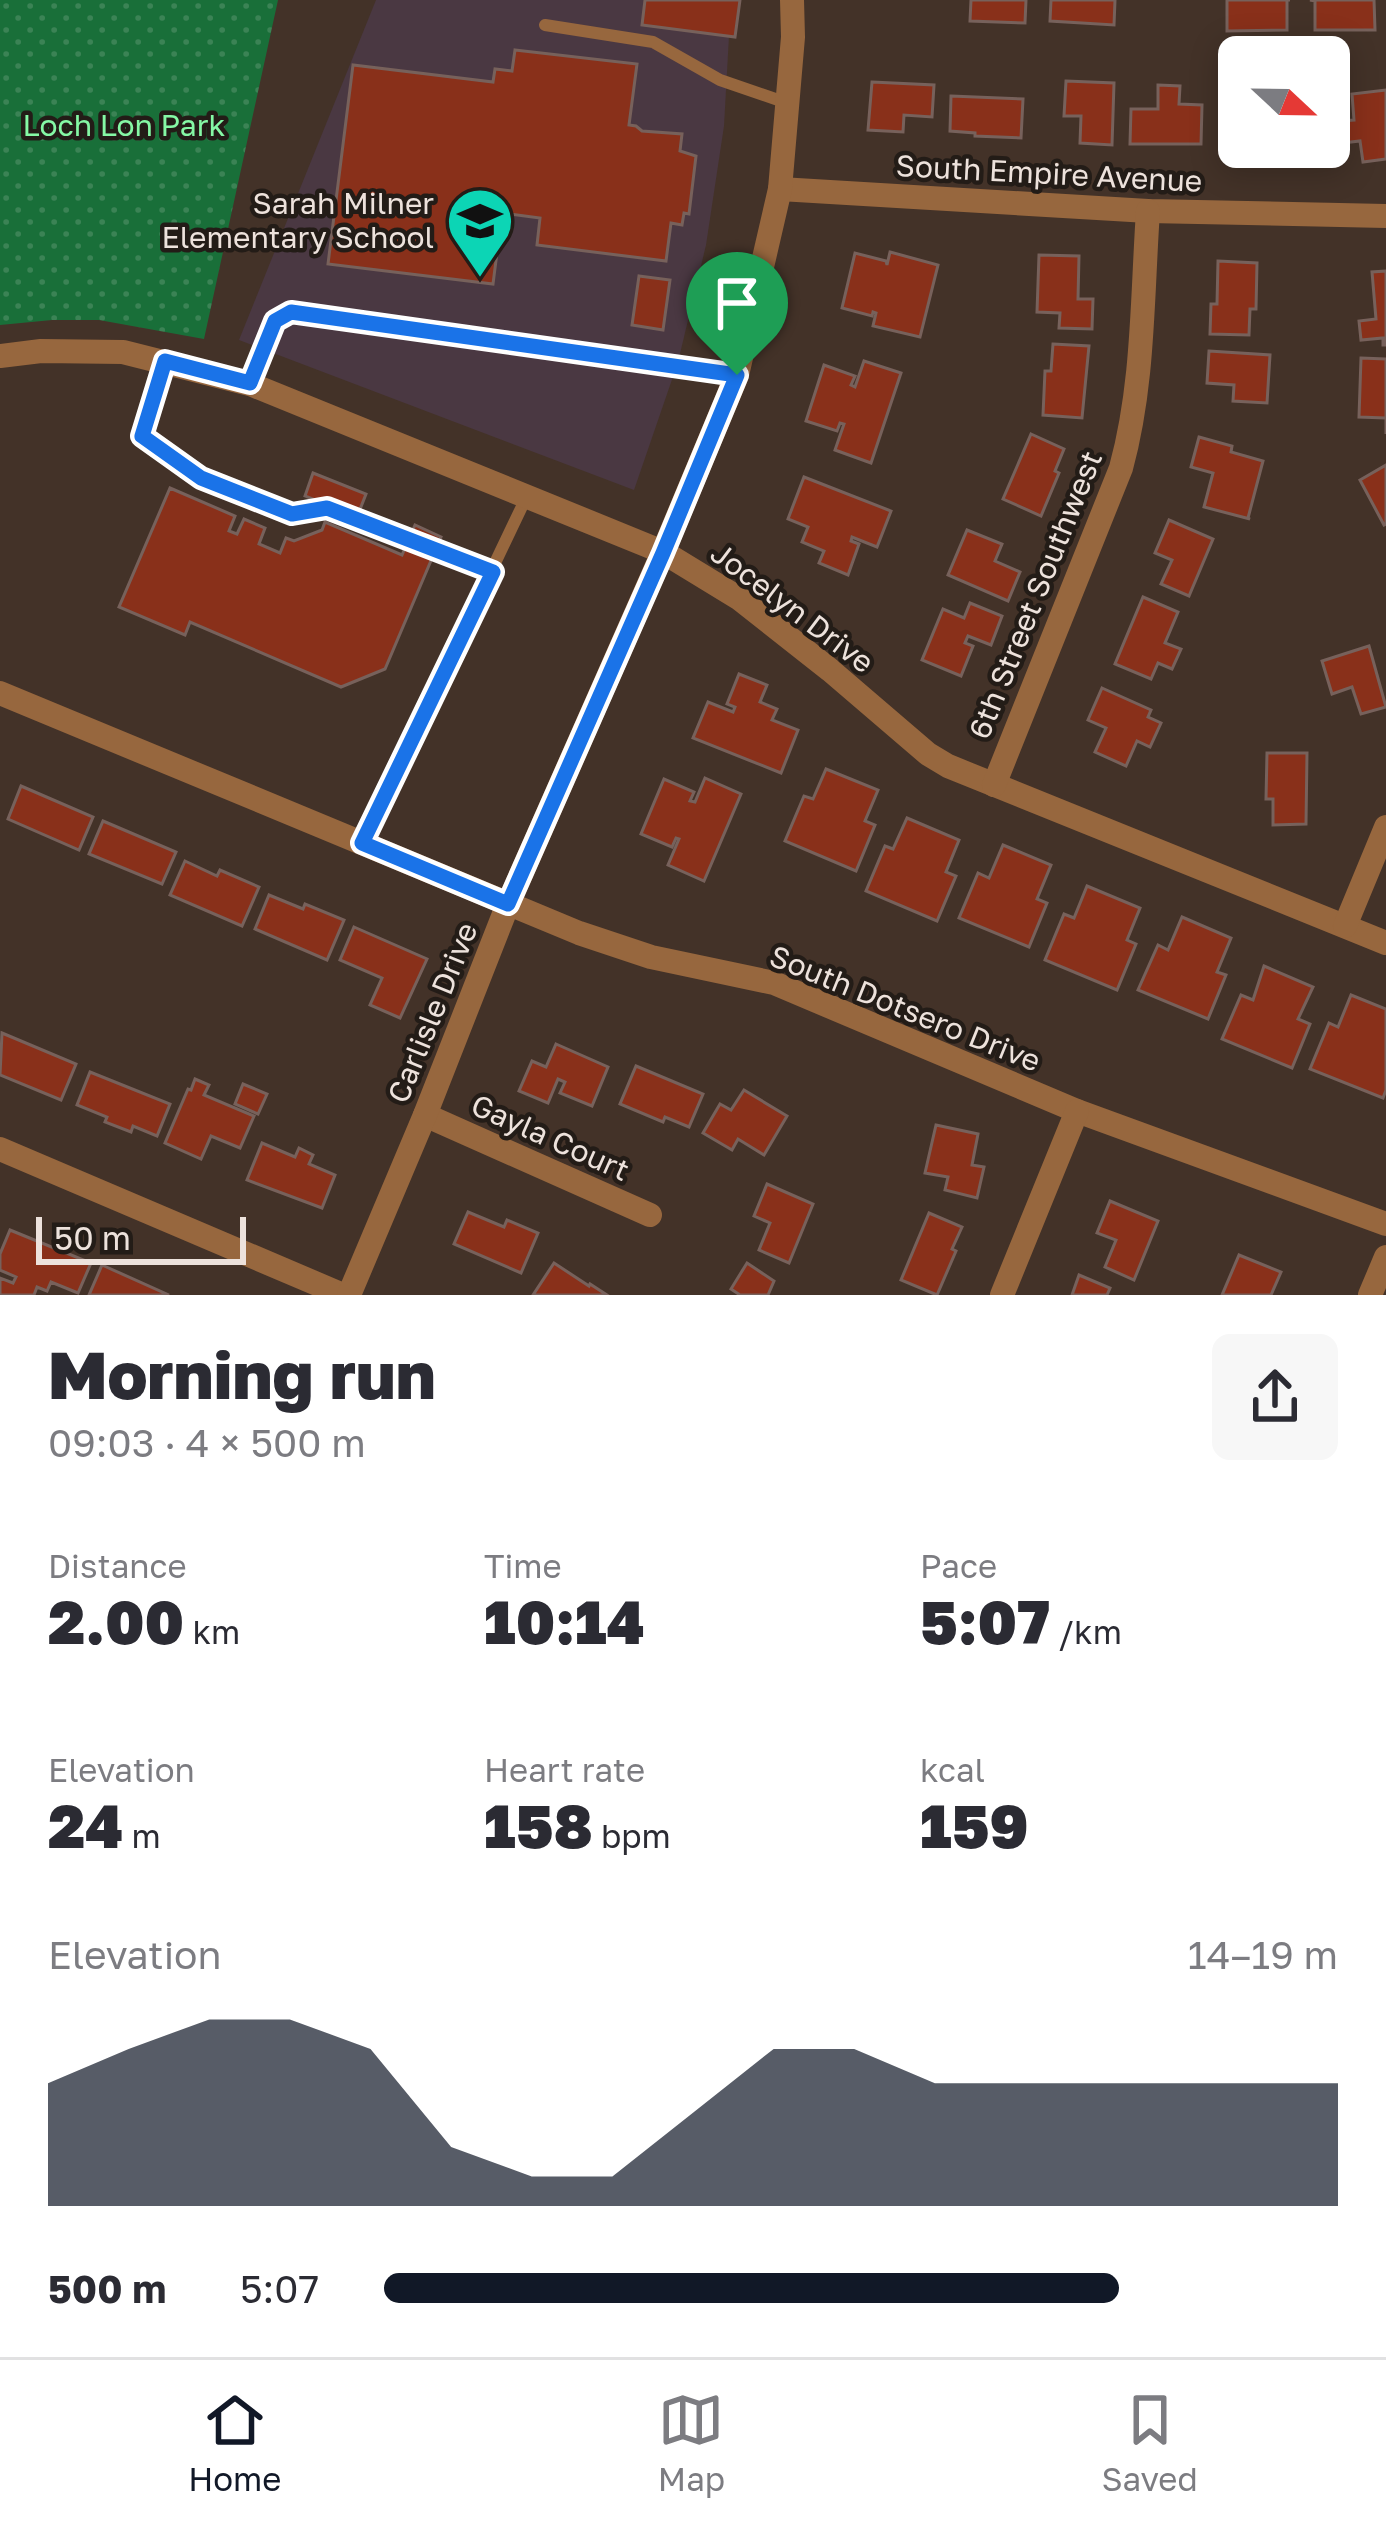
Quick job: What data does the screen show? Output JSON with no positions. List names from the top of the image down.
{
  "streets": {
    "street": [
      "South Empire Avenue",
      "6th Street Southwest",
      "Jocelyn Drive",
      "South Dotsero Drive",
      "Carlisle Drive",
      "Gayla Court"
    ]
  },
  "crossings": [
    ["South Empire Avenue", "6th Street Southwest"],
    ["South Empire Avenue", "Carlisle Drive"],
    ["6th Street Southwest", "Jocelyn Drive"],
    ["Jocelyn Drive", "Carlisle Drive"],
    ["South Dotsero Drive", "Carlisle Drive"],
    ["Carlisle Drive", "Gayla Court"]
  ],
  "parks": ["Loch Lon Park"],
  "places": {
    "school or university": ["Sarah Milner Elementary School"]
  },
  "scale_bar": "50 m",
  "north": "right",
  "page": {
    "scale": "50 m",
    "heading": ["Morning run", "09:03 · 4 × 500 m"],
    "stats": [
      ["Distance", "2.00 km"],
      ["Time", "10:14"],
      ["Pace", "5:07 /km"],
      ["Elevation", "24 m"],
      ["Heart rate", "158 bpm"],
      ["kcal", "159"]
    ],
    "chart": ["Elevation", "14–19 m"],
    "list": [
      {
        "name": "500 m",
        "note": "5:07"
      }
    ],
    "tabs": ["Home", "Map", "Saved"]
  }
}
